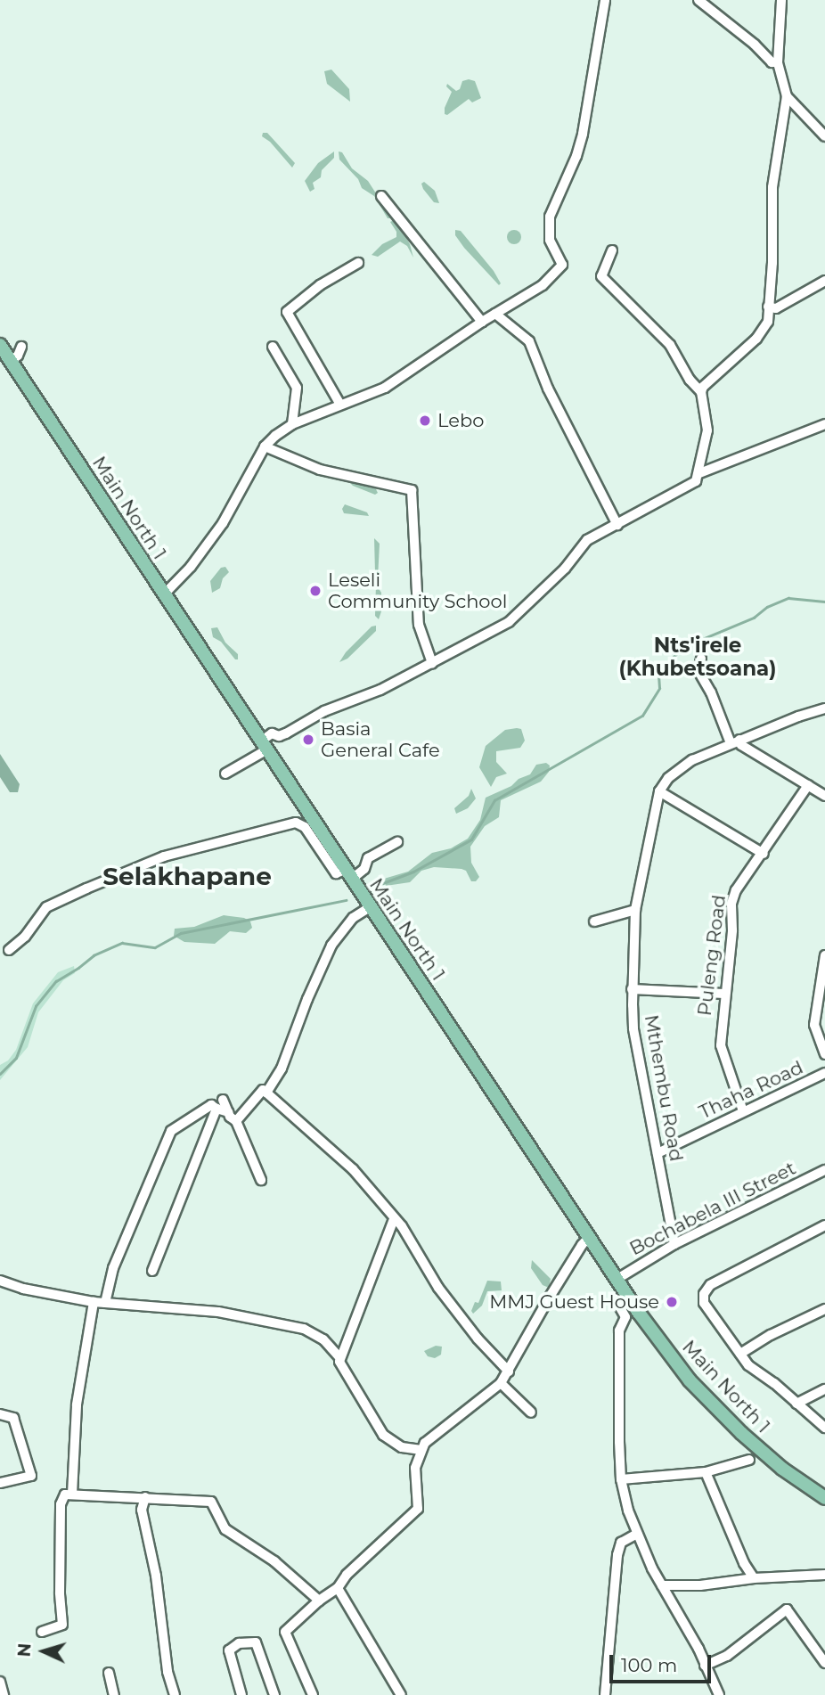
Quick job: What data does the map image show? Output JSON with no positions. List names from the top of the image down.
{
  "streets": {
    "main road": ["Main North 1"],
    "street": [
      "Puleng Road",
      "Mthembu Road",
      "Thaha Road",
      "Bochabela III Street"
    ]
  },
  "crossings": [
    ["Main North 1", "Bochabela III Street"],
    ["Puleng Road", "Thaha Road"],
    ["Mthembu Road", "Thaha Road"],
    ["Mthembu Road", "Bochabela III Street"]
  ],
  "districts": ["Nts'irele (Khubetsoana)", "Selakhapane"],
  "places": [
    "Lebo",
    "Leseli Community School",
    "Basia General Cafe",
    "MMJ Guest House"
  ],
  "scale_bar": "100 m",
  "north": "left"
}
